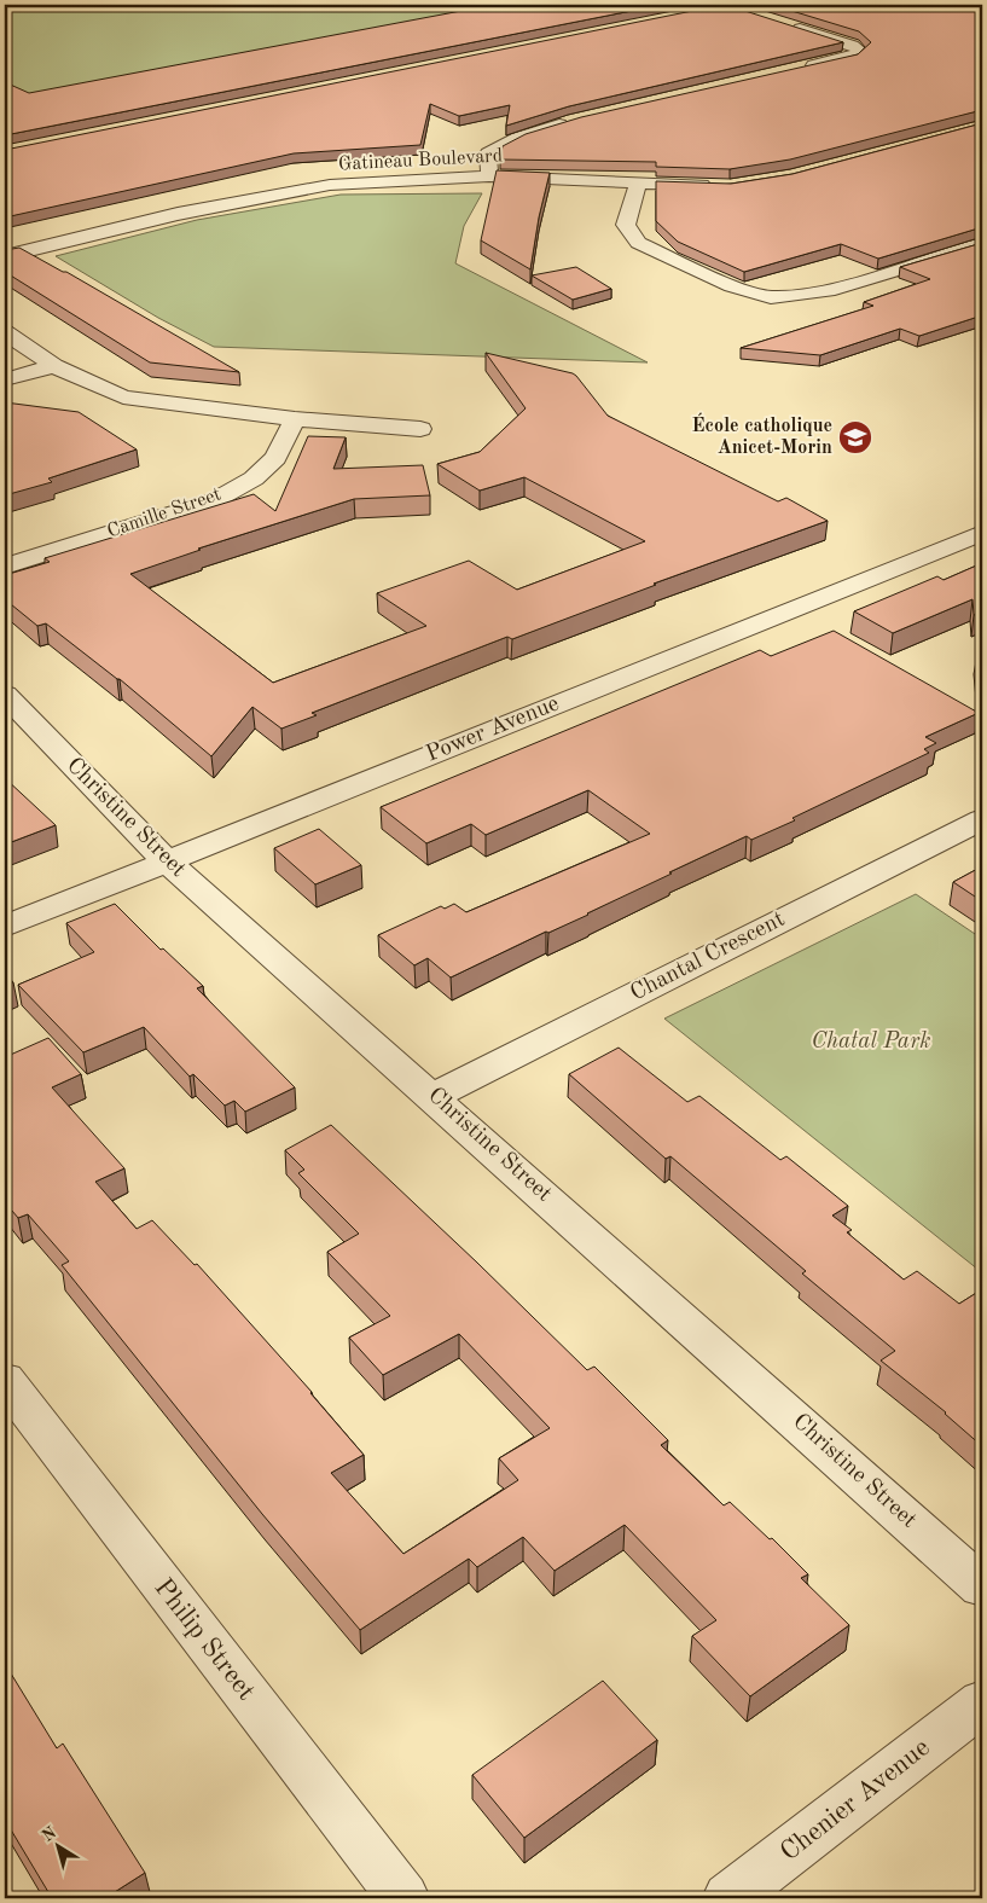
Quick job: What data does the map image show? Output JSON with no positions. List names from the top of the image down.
{
  "streets": {
    "street": [
      "Gatineau Boulevard",
      "Camille Street",
      "Power Avenue",
      "Christine Street",
      "Chantal Crescent",
      "Philip Street",
      "Chenier Avenue"
    ]
  },
  "crossings": [
    ["Power Avenue", "Christine Street"],
    ["Christine Street", "Chantal Crescent"]
  ],
  "parks": ["Chatal Park"],
  "places": {
    "school or university": ["École catholique Anicet-Morin"]
  },
  "north": "top left"
}
